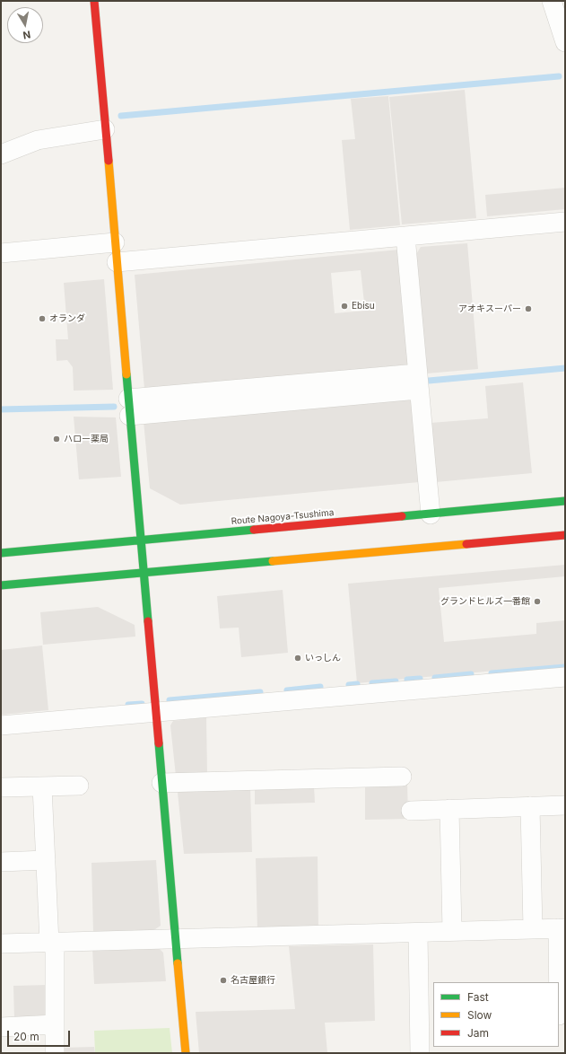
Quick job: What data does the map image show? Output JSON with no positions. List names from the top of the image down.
{
  "streets": {
    "main road": ["Route Nagoya-Tsushima"]
  },
  "places": [
    "Ebisu",
    "アオキスーパー",
    "オランダ",
    "ハロー薬局",
    "グランドヒルズ一番館",
    "いっしん",
    "名古屋銀行"
  ],
  "legend": ["Fast", "Slow", "Jam"],
  "scale_bar": "20 m",
  "north": "bottom"
}
